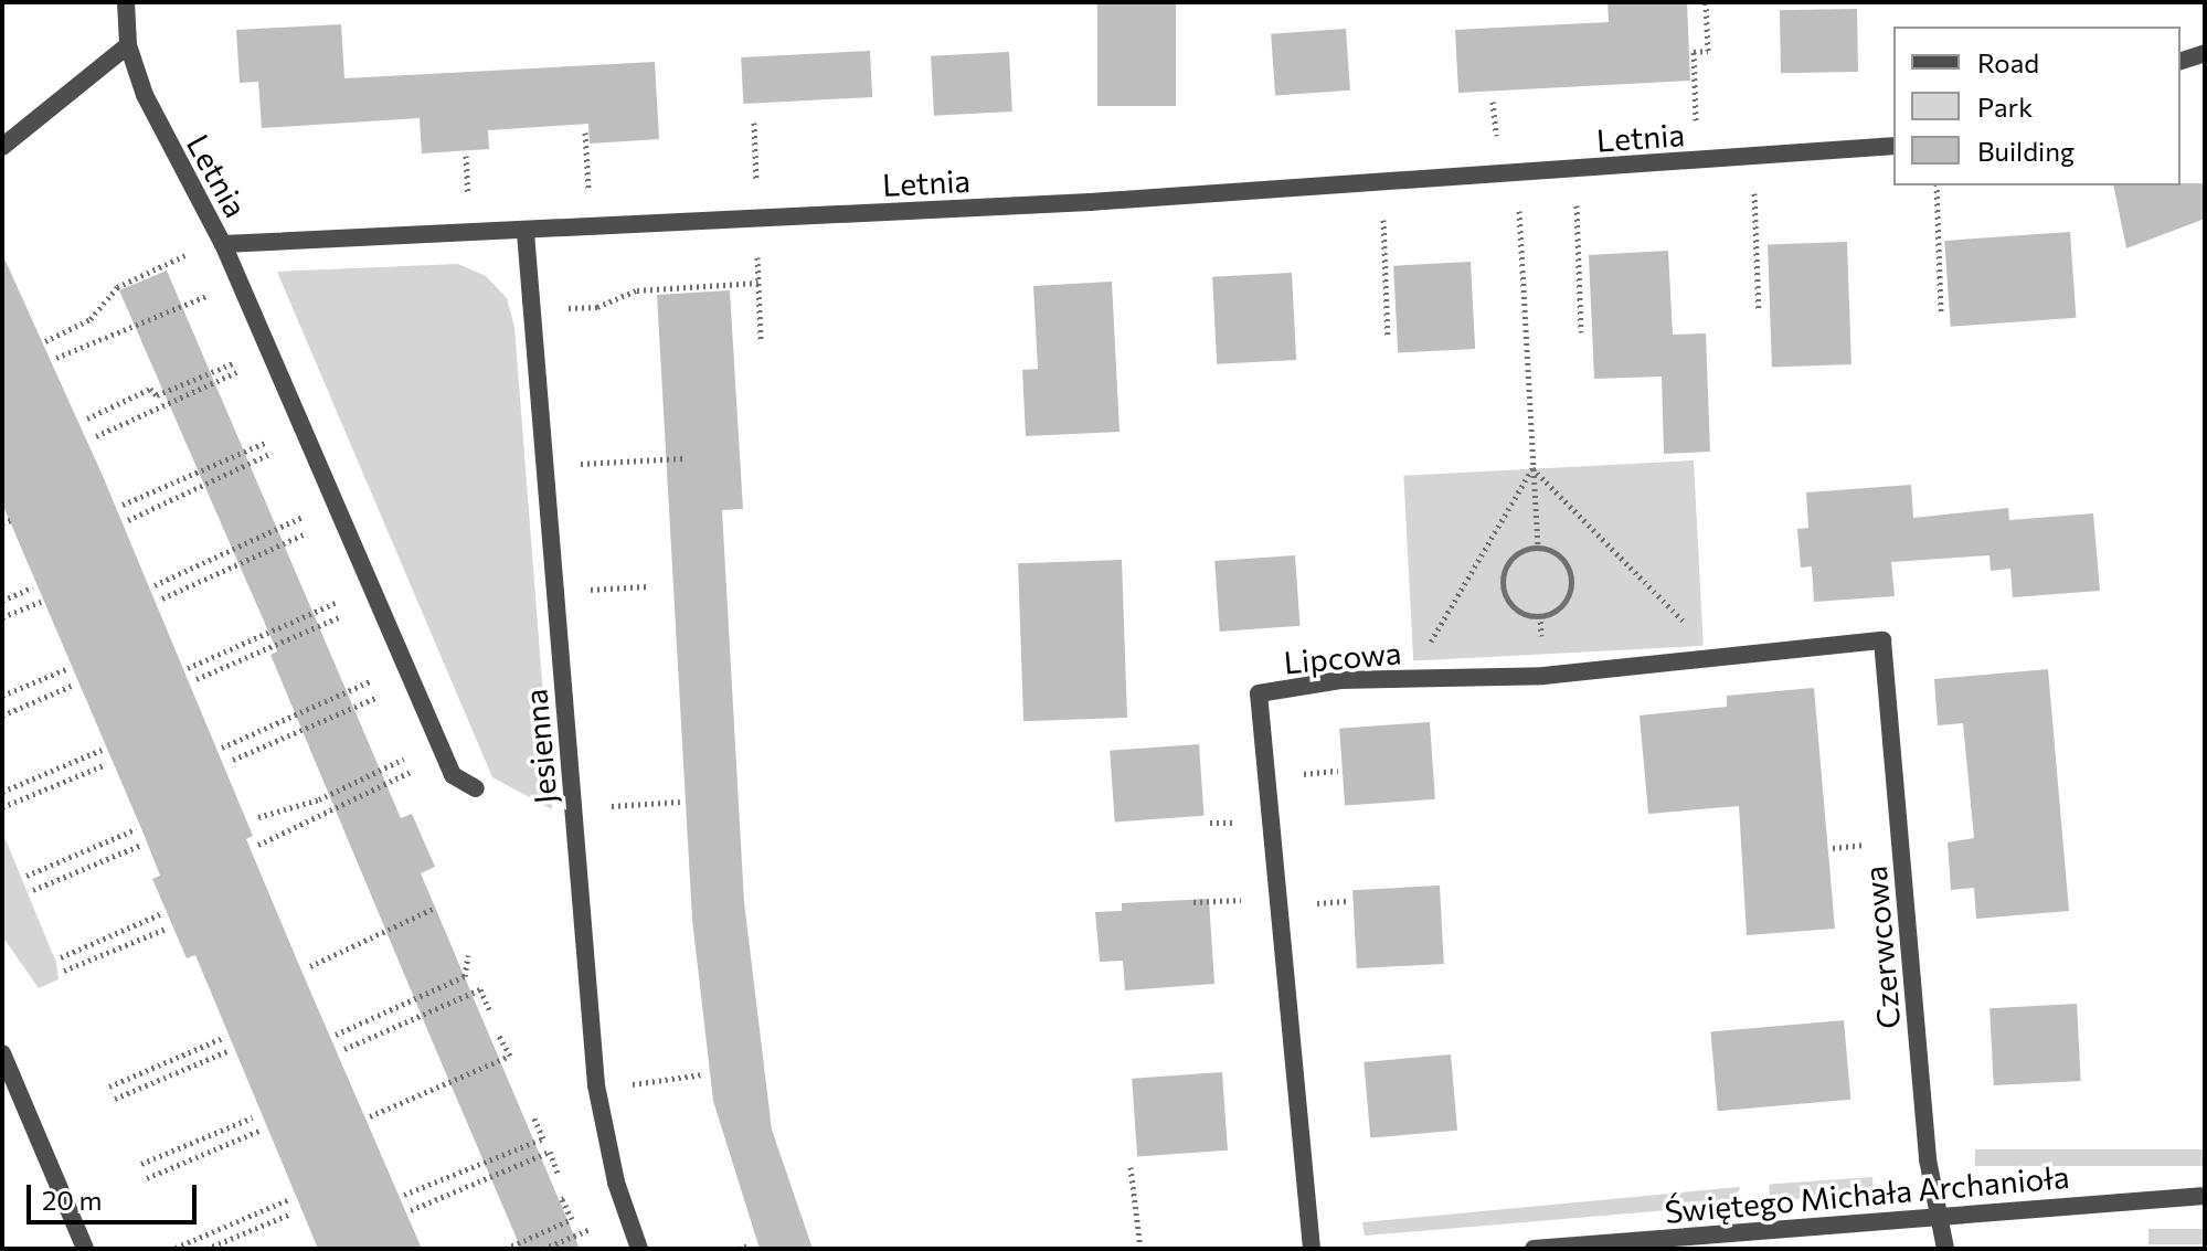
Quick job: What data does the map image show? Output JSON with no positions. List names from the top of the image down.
{
  "streets": {
    "street": [
      "Letnia",
      "Lipcowa",
      "Jesienna",
      "Czerwcowa",
      "Świętego Michała Archanioła"
    ]
  },
  "crossings": [
    ["Letnia", "Jesienna"],
    ["Lipcowa", "Czerwcowa"],
    ["Czerwcowa", "Świętego Michała Archanioła"]
  ],
  "legend": ["Road", "Park", "Building"],
  "scale_bar": "20 m"
}
